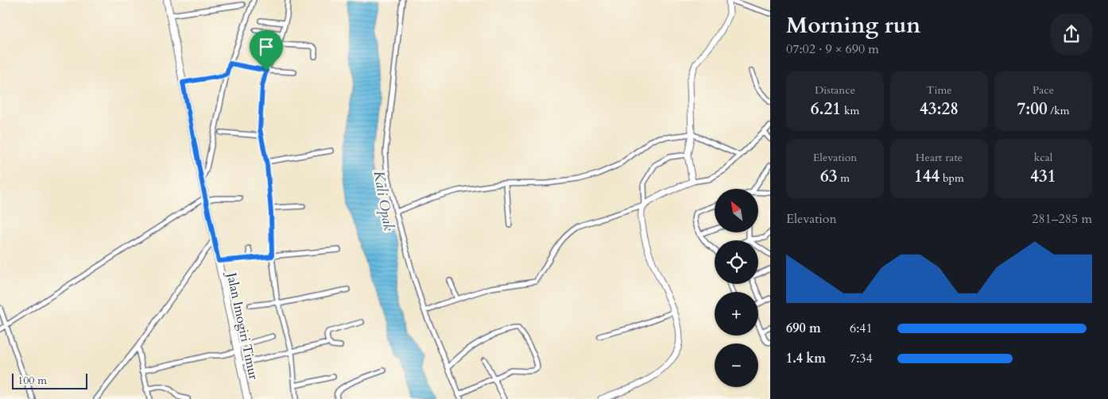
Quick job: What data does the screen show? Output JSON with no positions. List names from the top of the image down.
{
  "streets": {
    "main road": ["Jalan Imogiri Timur"]
  },
  "water": ["Kali Opak"],
  "scale_bar": "100 m",
  "north": "top left",
  "page": {
    "heading": ["Morning run", "07:02 · 9 × 690 m"],
    "stats": [
      ["Distance", "6.21 km"],
      ["Time", "43:28"],
      ["Pace", "7:00 /km"],
      ["Elevation", "63 m"],
      ["Heart rate", "144 bpm"],
      ["kcal", "431"]
    ],
    "map_buttons": ["+", "−"],
    "chart": ["Elevation", "281–285 m"],
    "list": [
      {
        "name": "690 m",
        "note": "6:41"
      },
      {
        "name": "1.4 km",
        "note": "7:34"
      }
    ],
    "scale": "100 m"
  }
}
